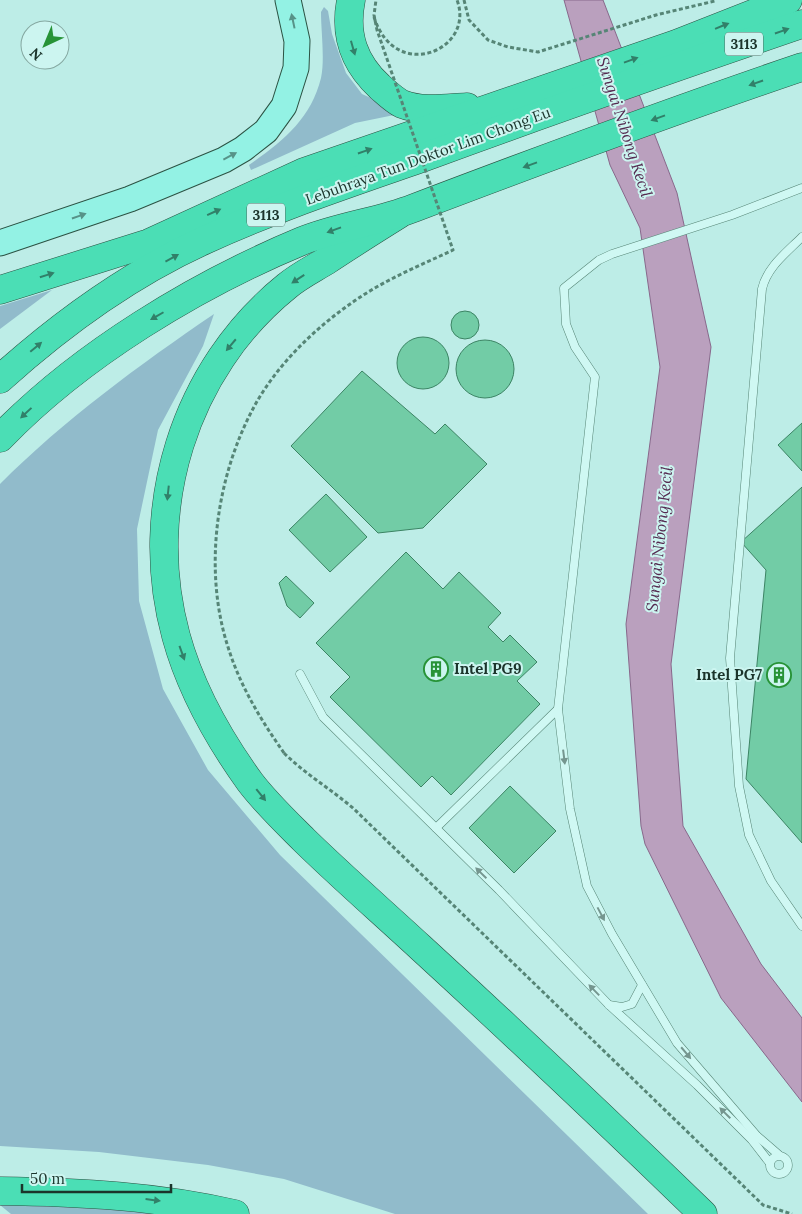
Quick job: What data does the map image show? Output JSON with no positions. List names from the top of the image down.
{
  "streets": {
    "highway": ["3113", "Lebuhraya Tun Doktor Lim Chong Eu"]
  },
  "water": ["Sungai Nibong Kecil"],
  "places": {
    "building": ["Intel PG9", "Intel PG7"]
  },
  "scale_bar": "50 m",
  "north": "bottom left"
}
